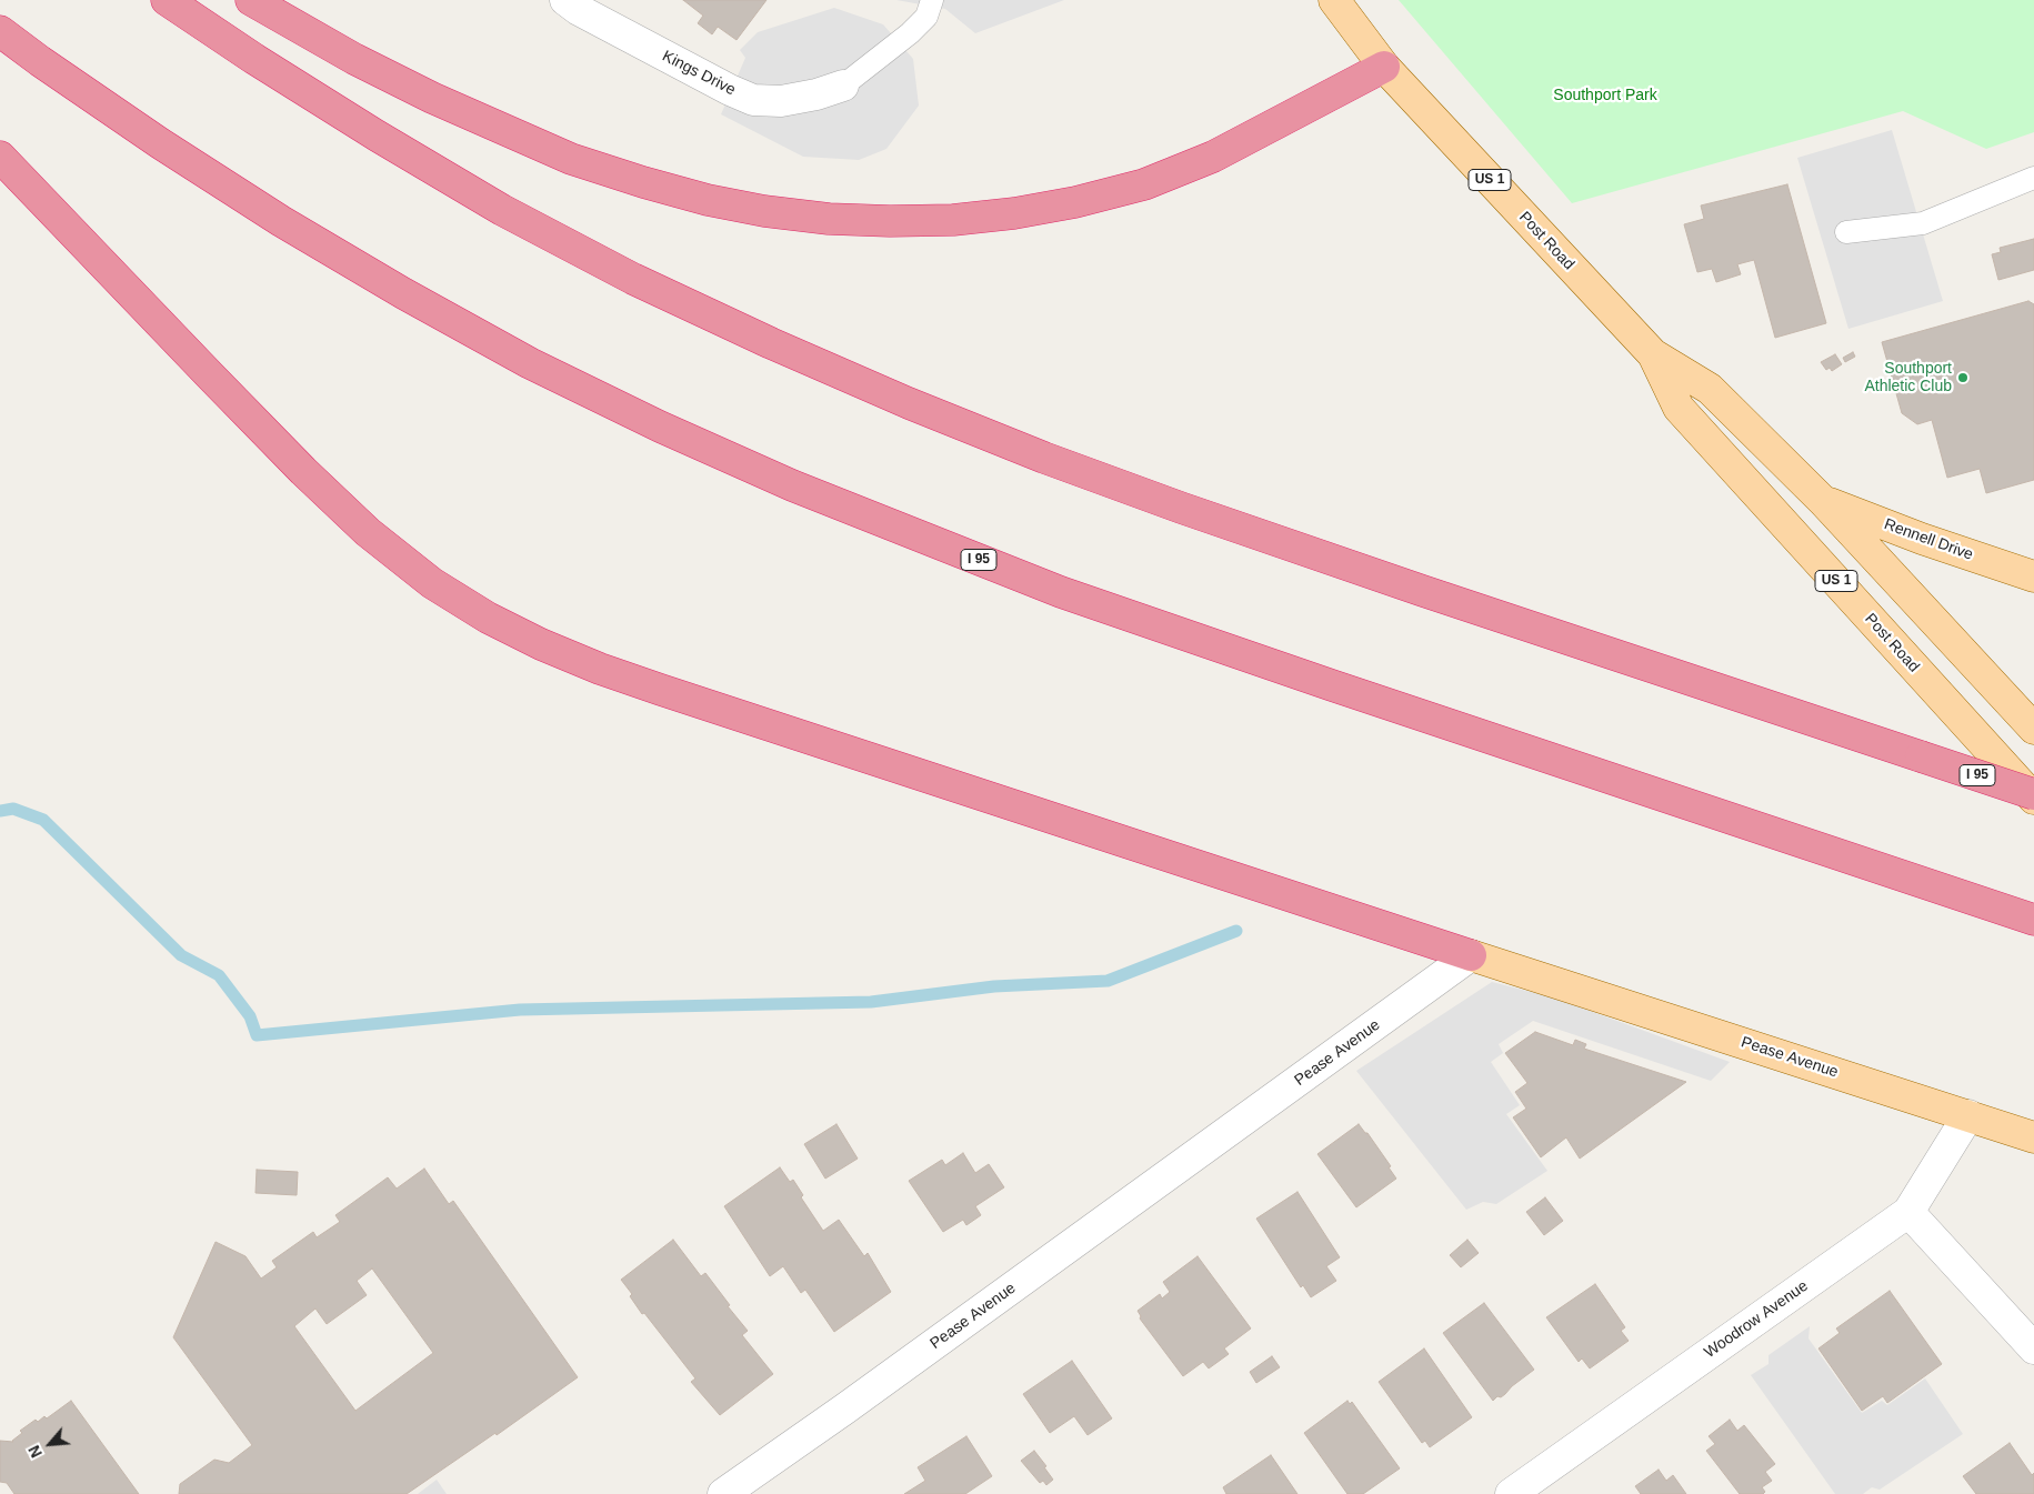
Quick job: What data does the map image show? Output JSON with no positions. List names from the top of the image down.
{
  "streets": {
    "highway": ["I 95"],
    "main road": [
      "US 1",
      "Post Road",
      "Rennell Drive",
      "Pease Avenue"
    ],
    "street": ["Kings Drive", "Woodrow Avenue"]
  },
  "crossings": [
    ["Post Road", "Rennell Drive"],
    ["Post Road", "I 95"],
    ["Pease Avenue", "Woodrow Avenue"]
  ],
  "parks": ["Southport Park"],
  "places": ["Southport Athletic Club"],
  "north": "bottom left"
}
